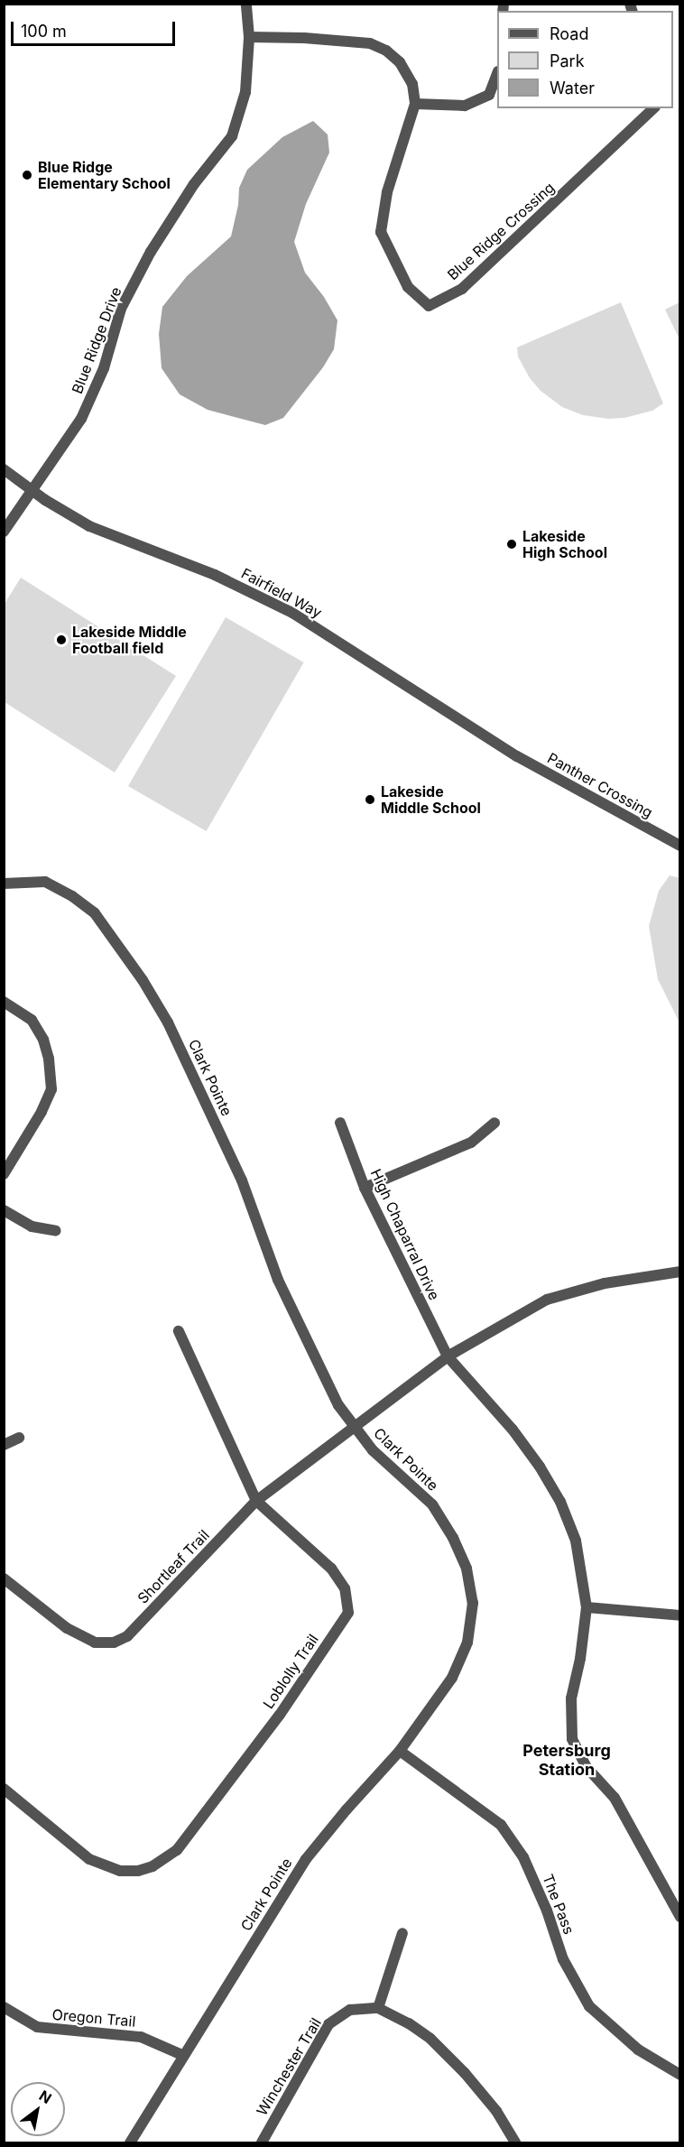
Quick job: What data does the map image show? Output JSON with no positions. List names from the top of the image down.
{
  "streets": {
    "street": [
      "Blue Ridge Crossing",
      "Blue Ridge Drive",
      "Fairfield Way",
      "Panther Crossing",
      "Clark Pointe",
      "High Chaparral Drive",
      "Shortleaf Trail",
      "Loblolly Trail",
      "The Pass",
      "Oregon Trail",
      "Winchester Trail"
    ]
  },
  "crossings": [
    ["Blue Ridge Drive", "Fairfield Way"],
    ["Fairfield Way", "Panther Crossing"],
    ["Clark Pointe", "Shortleaf Trail"],
    ["Clark Pointe", "The Pass"],
    ["Clark Pointe", "Oregon Trail"],
    ["Shortleaf Trail", "Loblolly Trail"]
  ],
  "districts": ["Petersburg Station"],
  "places": [
    "Blue Ridge Elementary School",
    "Lakeside High School",
    "Lakeside Middle Football field",
    "Lakeside Middle School"
  ],
  "legend": ["Road", "Park", "Water"],
  "scale_bar": "100 m",
  "north": "top right"
}
